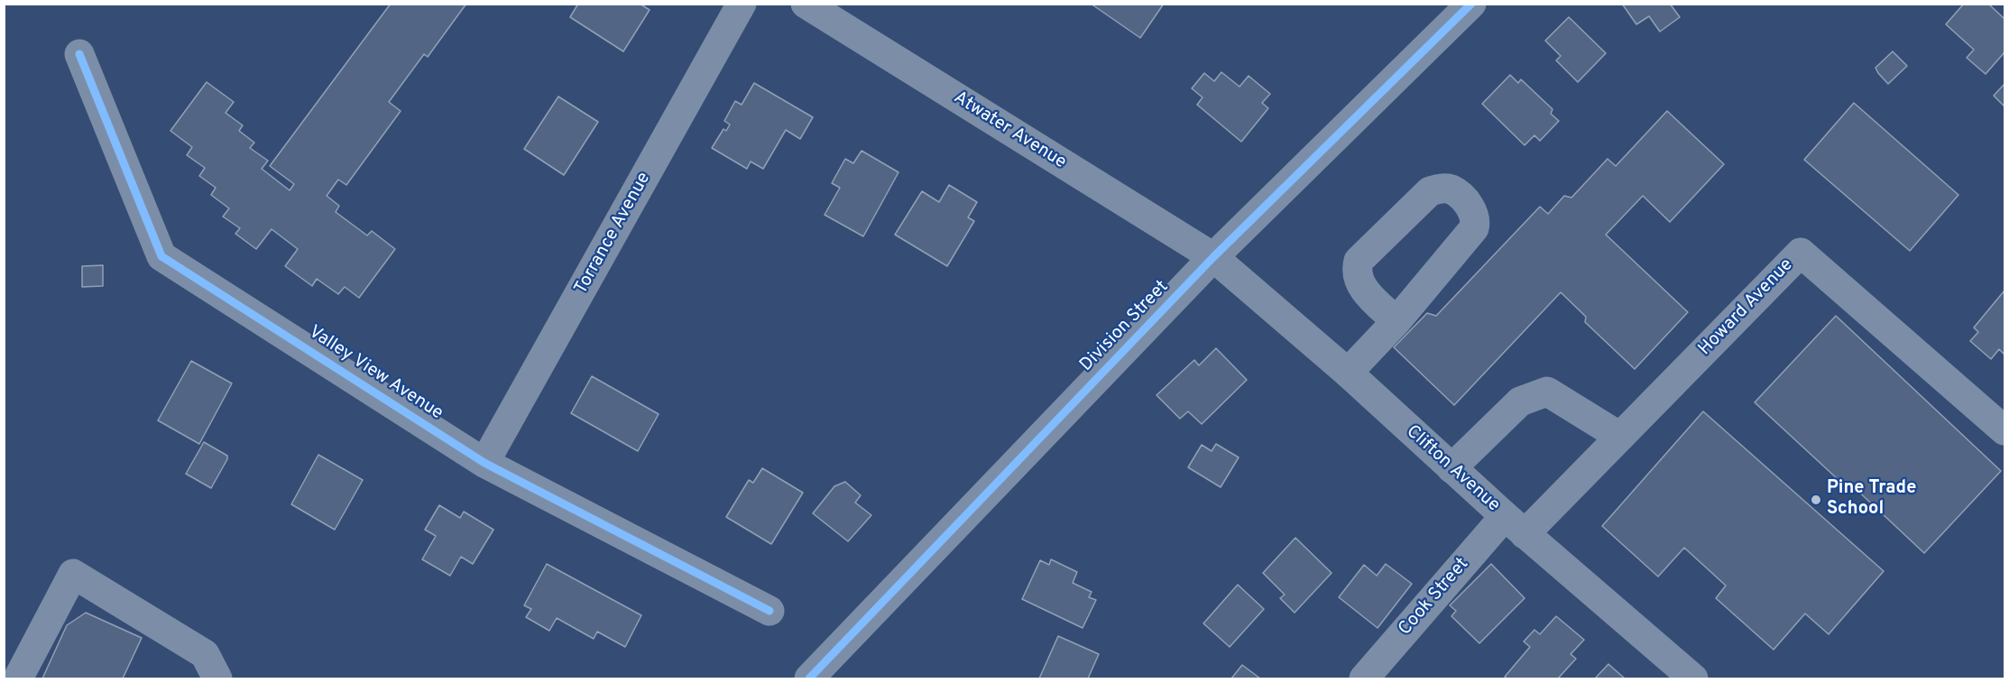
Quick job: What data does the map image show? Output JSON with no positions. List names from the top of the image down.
{
  "streets": {
    "main road": ["Atwater Avenue", "Clifton Avenue"],
    "street": [
      "Torrance Avenue",
      "Howard Avenue",
      "Division Street",
      "Valley View Avenue",
      "Cook Street"
    ]
  },
  "crossings": [
    ["Atwater Avenue", "Division Street"],
    ["Atwater Avenue", "Clifton Avenue"],
    ["Torrance Avenue", "Valley View Avenue"],
    ["Howard Avenue", "Clifton Avenue"],
    ["Howard Avenue", "Cook Street"],
    ["Division Street", "Clifton Avenue"],
    ["Clifton Avenue", "Cook Street"]
  ],
  "places": ["Pine Trade School"]
}
